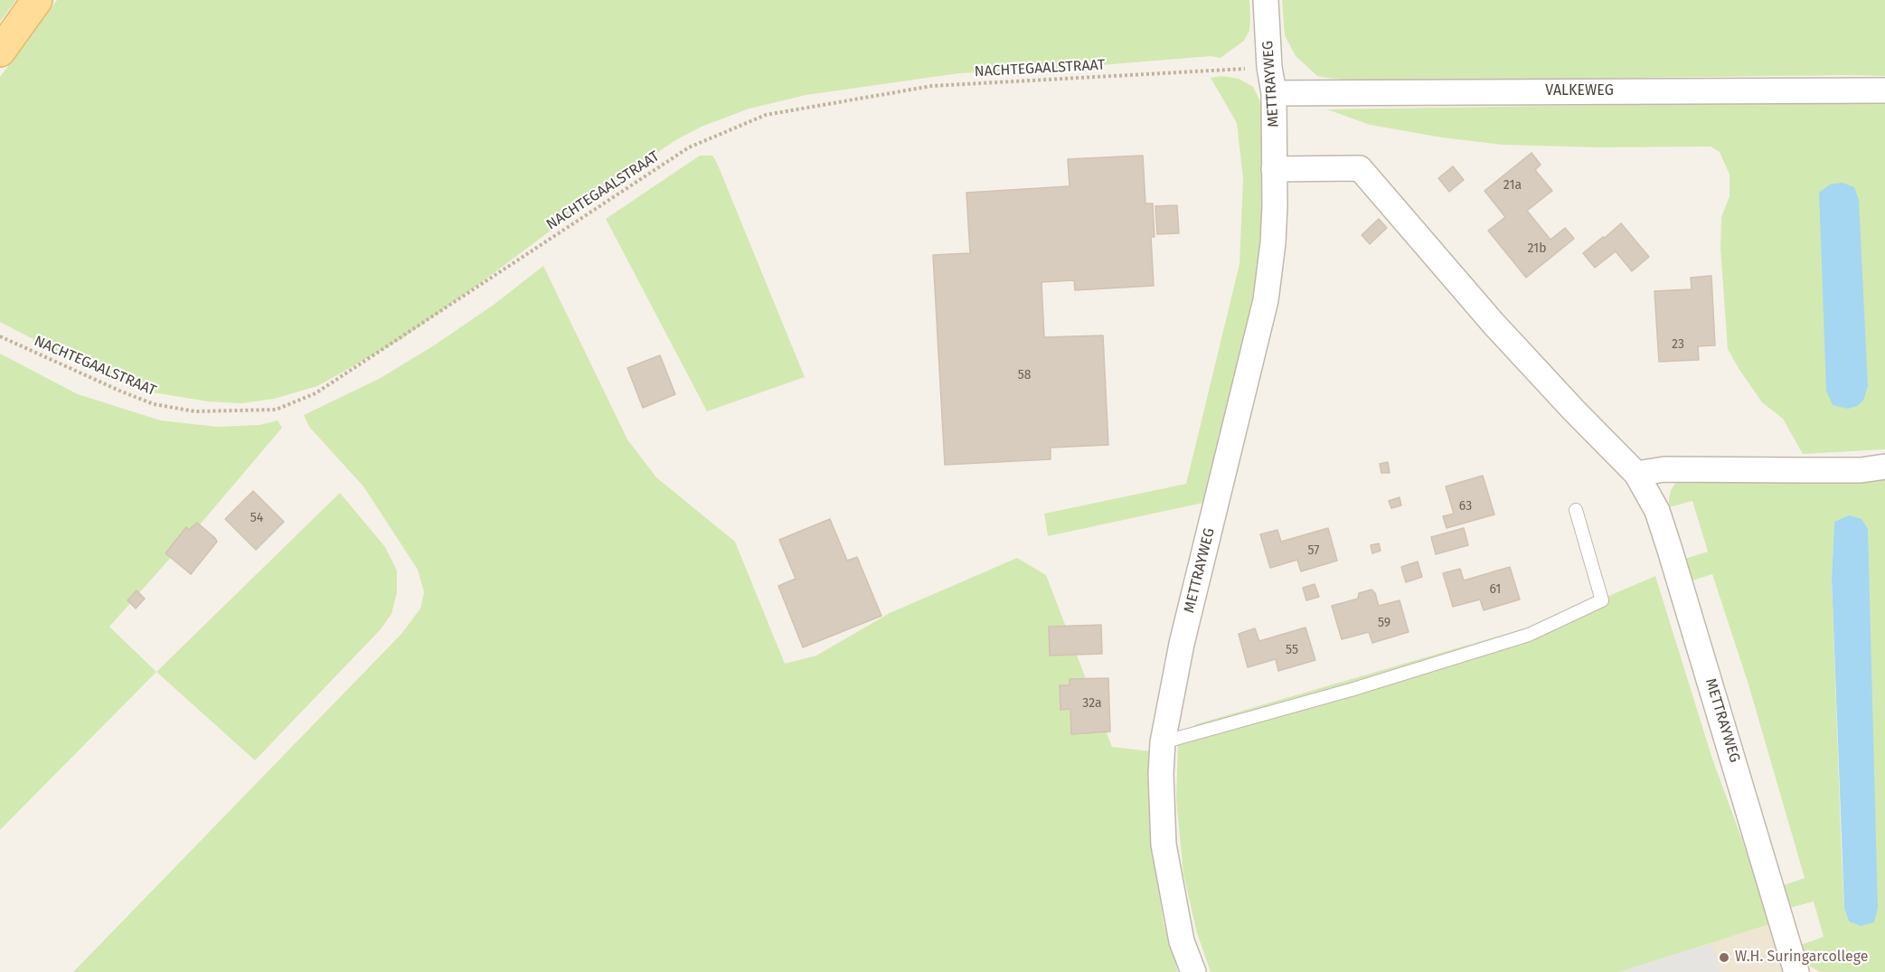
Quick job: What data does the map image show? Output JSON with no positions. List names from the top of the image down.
{
  "streets": {
    "street": ["METTRAYWEG", "VALKEWEG"],
    "path": ["NACHTEGAALSTRAAT"]
  },
  "crossings": [
    ["NACHTEGAALSTRAAT", "METTRAYWEG"],
    ["METTRAYWEG", "VALKEWEG"]
  ],
  "places": ["W.H. Suringarcollege"],
  "house_numbers": [
    "21a",
    "21b",
    "23",
    "58",
    "63",
    "54",
    "57",
    "61",
    "59",
    "55",
    "32a"
  ]
}
